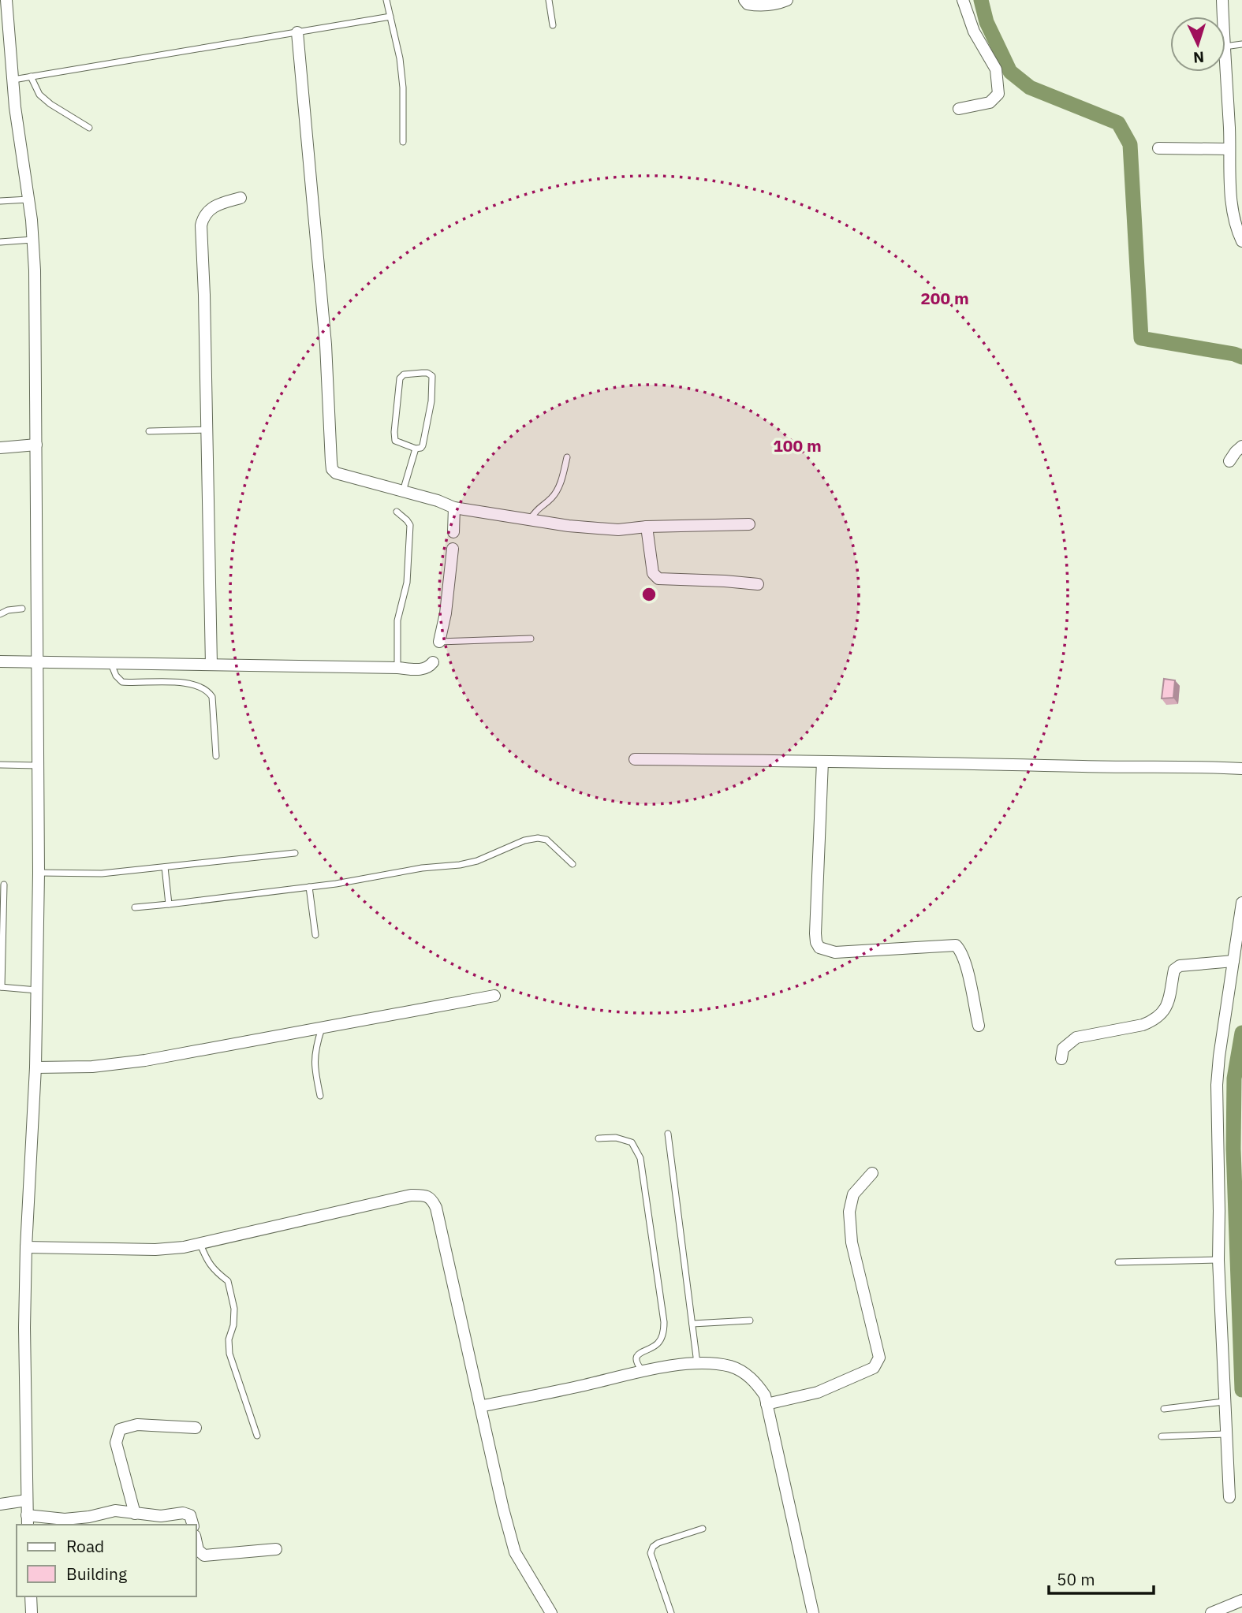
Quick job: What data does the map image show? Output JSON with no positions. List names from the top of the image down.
{
  "legend": ["Road", "Building"],
  "scale_bar": "50 m",
  "north": "bottom",
  "rings": ["200 m", "100 m"]
}
